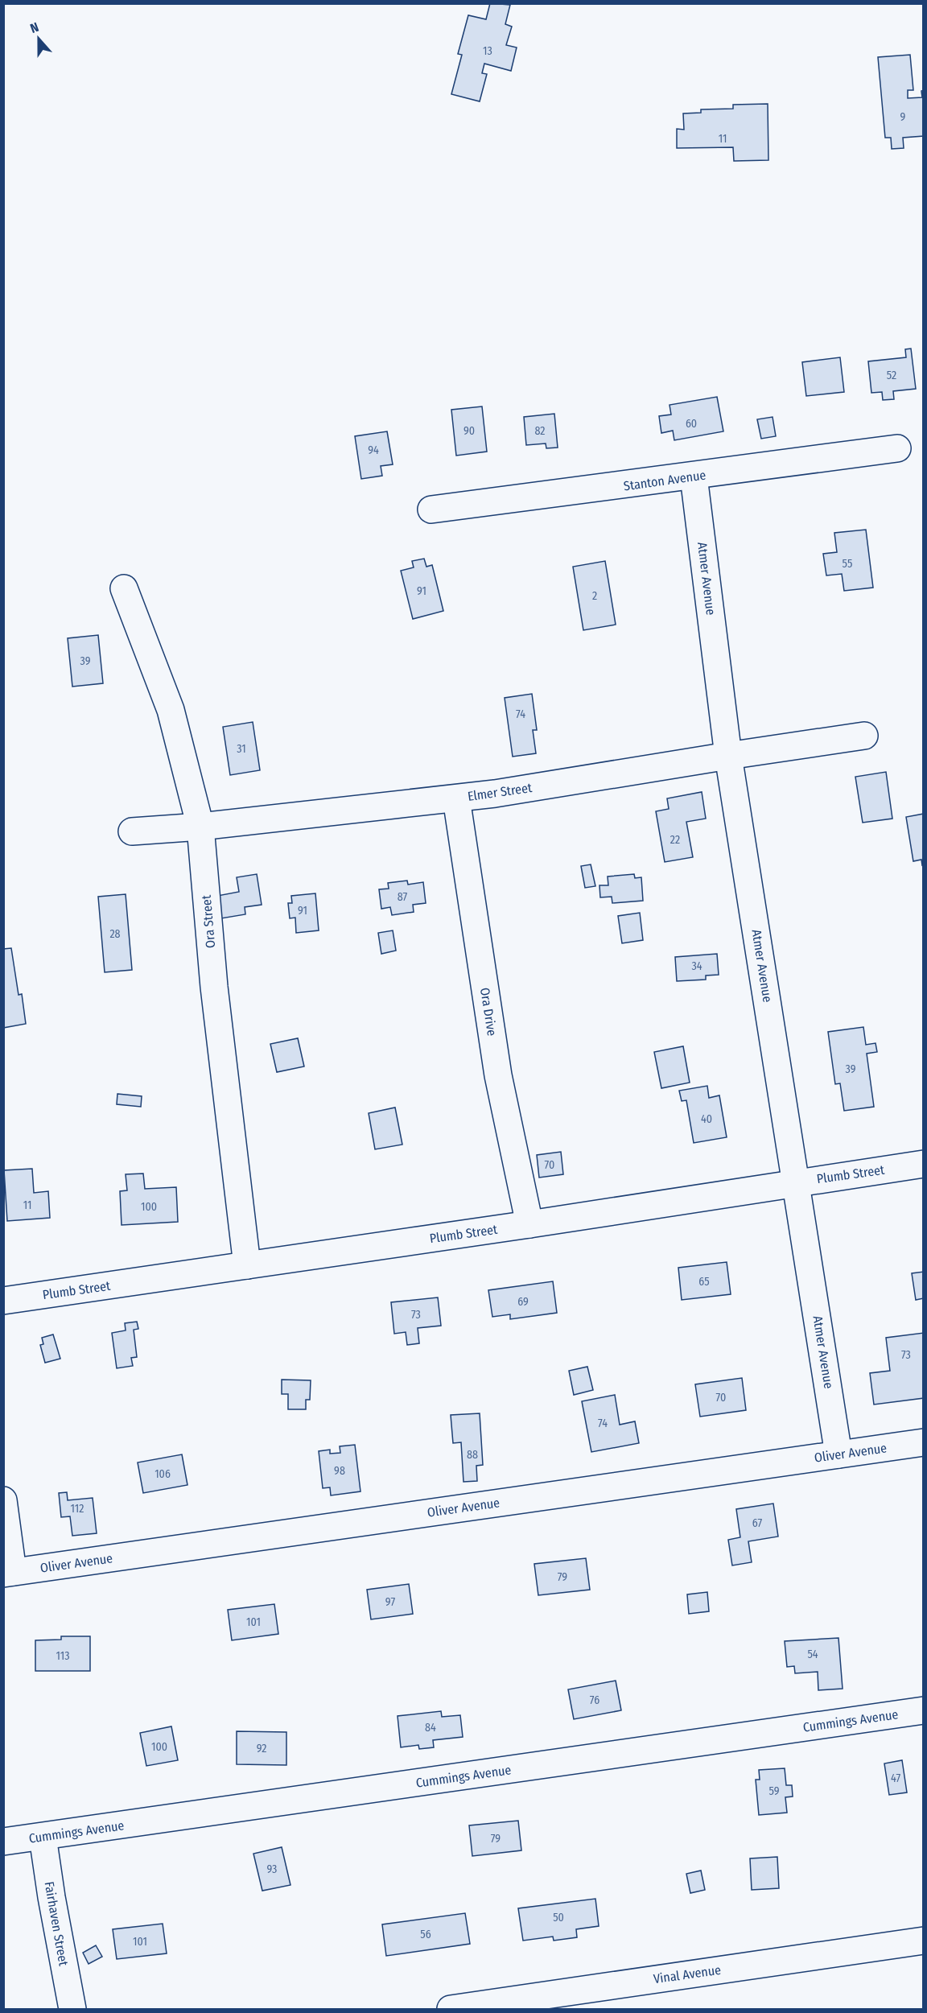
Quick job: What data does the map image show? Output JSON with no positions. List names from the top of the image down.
{
  "streets": {
    "street": [
      "Stanton Avenue",
      "Atmer Avenue",
      "Elmer Street",
      "Ora Street",
      "Ora Drive",
      "Plumb Street",
      "Oliver Avenue",
      "Cummings Avenue",
      "Fairhaven Street",
      "Vinal Avenue"
    ]
  },
  "crossings": [
    ["Stanton Avenue", "Atmer Avenue"],
    ["Atmer Avenue", "Elmer Street"],
    ["Atmer Avenue", "Plumb Street"],
    ["Atmer Avenue", "Oliver Avenue"],
    ["Elmer Street", "Ora Street"],
    ["Elmer Street", "Ora Drive"],
    ["Ora Street", "Plumb Street"],
    ["Ora Drive", "Plumb Street"],
    ["Cummings Avenue", "Fairhaven Street"]
  ],
  "house_numbers": [
    "13",
    "9",
    "11",
    "52",
    "60",
    "90",
    "82",
    "94",
    "55",
    "91",
    "2",
    "39",
    "74",
    "31",
    "22",
    "87",
    "91",
    "28",
    "34",
    "39",
    "40",
    "70",
    "11",
    "100",
    "65",
    "69",
    "73",
    "73",
    "70",
    "74",
    "88",
    "98",
    "106",
    "112",
    "67",
    "79",
    "97",
    "101",
    "54",
    "113",
    "76",
    "84",
    "100",
    "92",
    "47",
    "59",
    "79",
    "93",
    "50",
    "56",
    "101"
  ],
  "north": "top"
}
